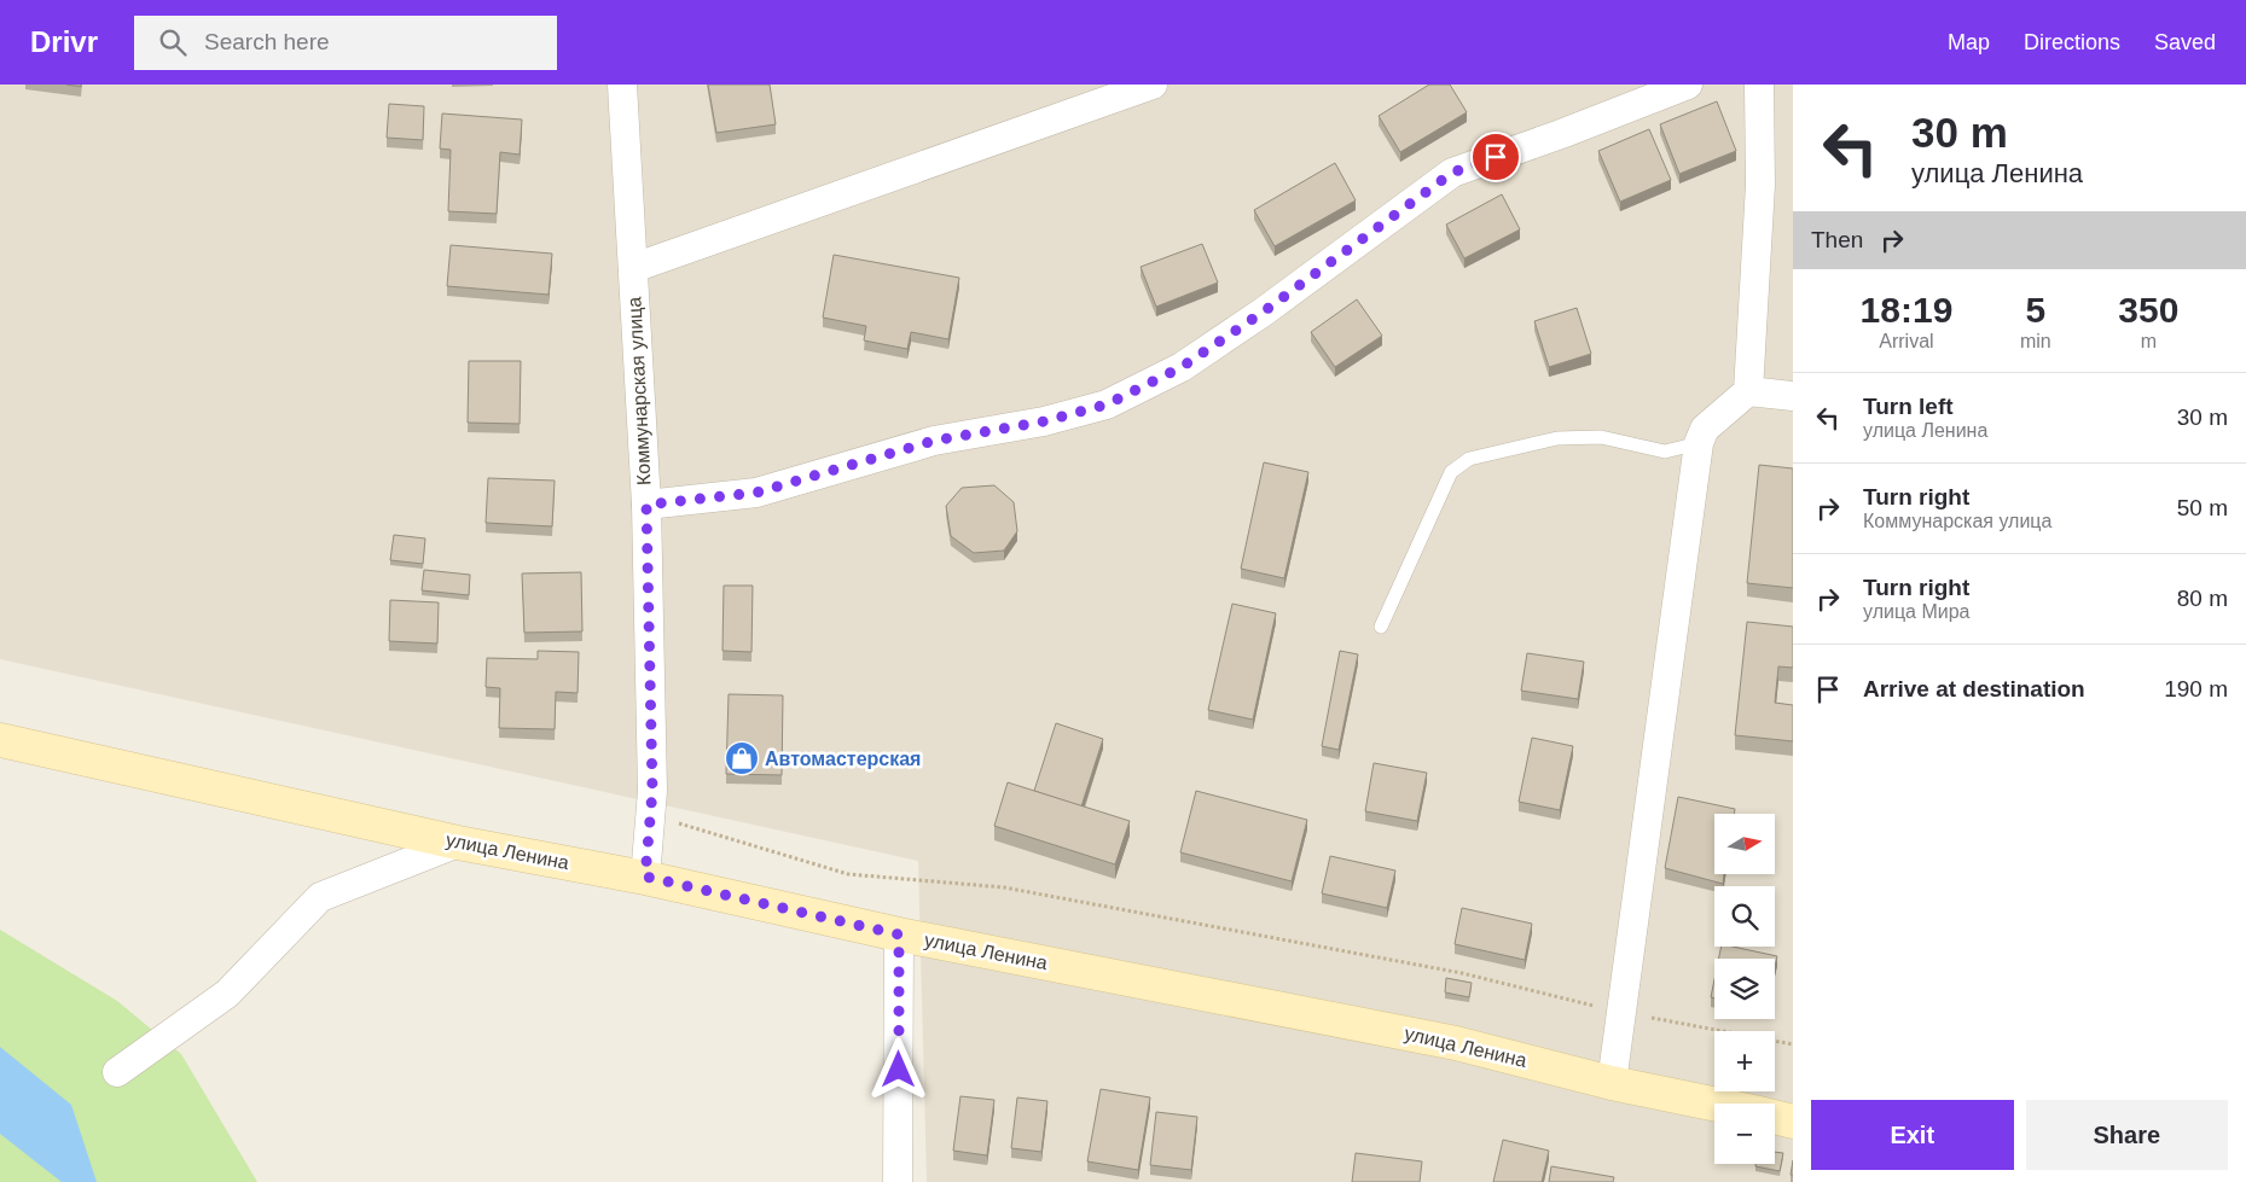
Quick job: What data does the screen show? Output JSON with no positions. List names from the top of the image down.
{
  "streets": {
    "main road": ["улица Ленина"],
    "street": ["Коммунарская улица"]
  },
  "crossings": [
    ["Коммунарская улица", "улица Ленина"]
  ],
  "places": {
    "shop": ["Автомастерская"]
  },
  "north": "right",
  "page": {
    "header": "Drivr",
    "search": "Search here",
    "nav": ["Map", "Directions", "Saved"],
    "turn": ["30 m", "улица Ленина"],
    "then": "Then",
    "eta": [
      "18:19",
      "Arrival",
      "5",
      "min",
      "350",
      "m"
    ],
    "list": [
      {
        "name": "Turn left",
        "note": "улица Ленина",
        "value": "30 m"
      },
      {
        "name": "Turn right",
        "note": "Коммунарская улица",
        "value": "50 m"
      },
      {
        "name": "Turn right",
        "note": "улица Мира",
        "value": "80 m"
      },
      {
        "name": "Arrive at destination",
        "value": "190 m"
      }
    ],
    "map_buttons": ["+", "−"],
    "buttons": ["Exit", "Share"]
  }
}
